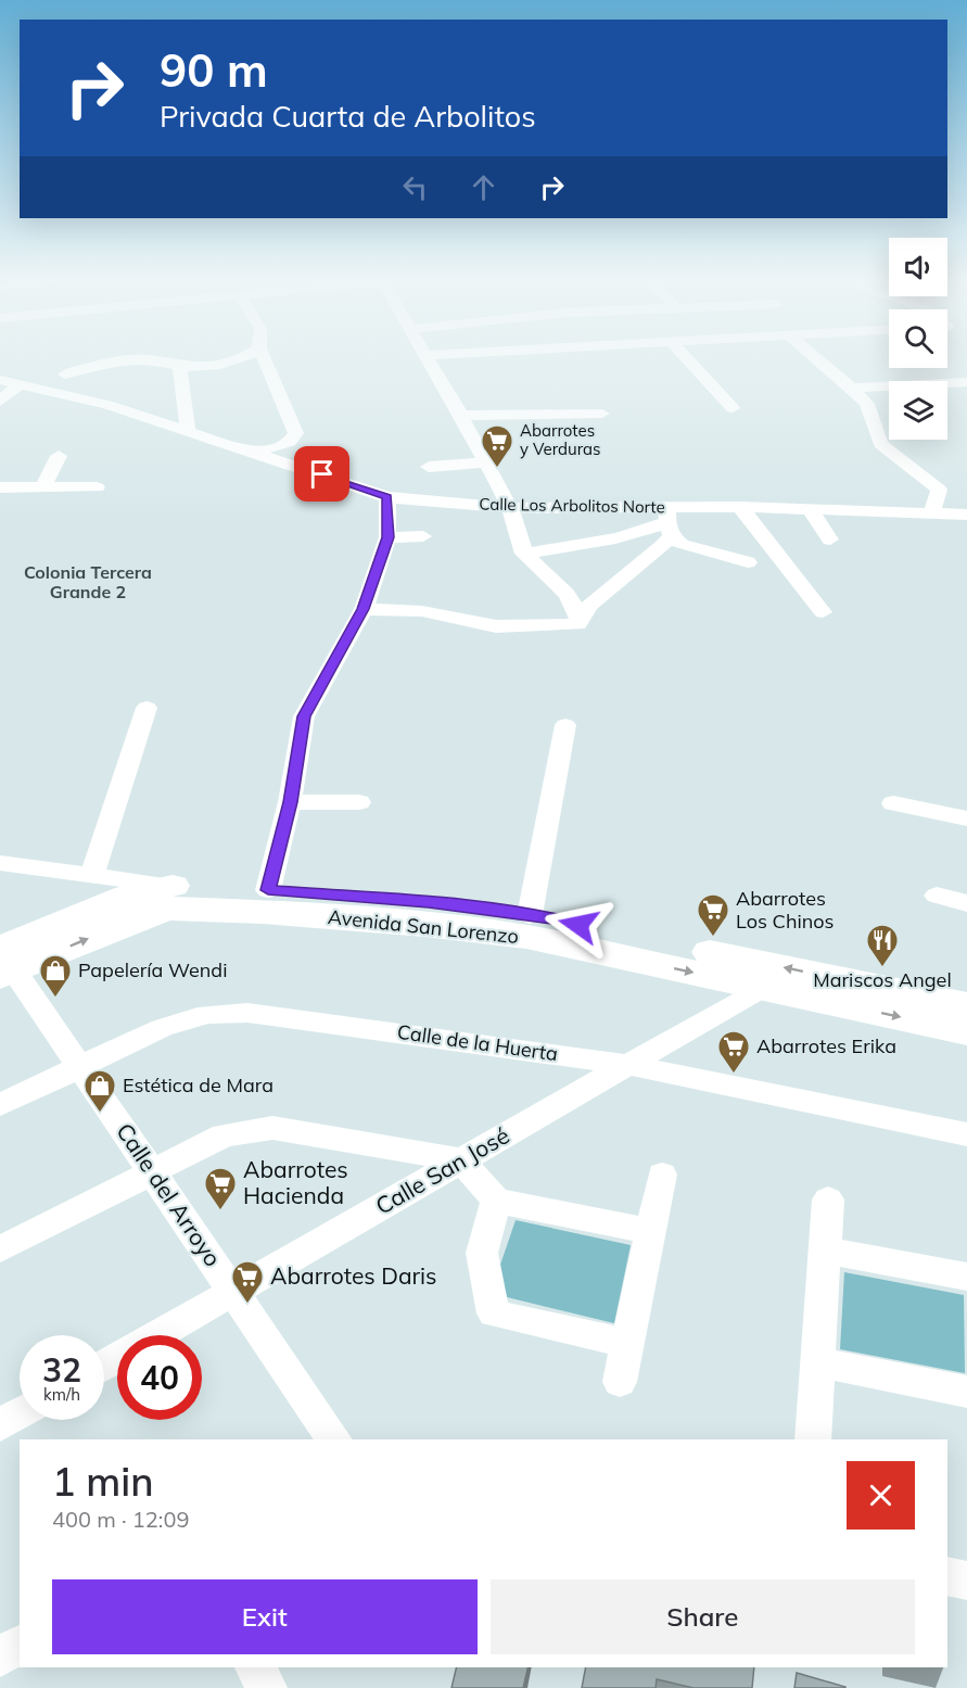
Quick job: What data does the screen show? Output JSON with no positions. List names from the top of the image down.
{
  "streets": {
    "street": [
      "Calle Los Arbolitos Norte",
      "Avenida San Lorenzo",
      "Calle de la Huerta",
      "Calle San José",
      "Calle del Arroyo"
    ]
  },
  "crossings": [
    ["Avenida San Lorenzo", "Calle San José"],
    ["Avenida San Lorenzo", "Calle del Arroyo"],
    ["Calle de la Huerta", "Calle San José"],
    ["Calle de la Huerta", "Calle del Arroyo"],
    ["Calle San José", "Calle del Arroyo"]
  ],
  "districts": ["Colonia Tercera Grande 2"],
  "places": {
    "supermarket": [
      "Abarrotes y Verduras",
      "Abarrotes Los Chinos",
      "Abarrotes Erika",
      "Abarrotes Hacienda",
      "Abarrotes Daris"
    ],
    "restaurant": ["Mariscos Angel"],
    "shop": ["Papelería Wendi", "Estética de Mara"]
  },
  "page": {
    "turn": ["90 m", "Privada Cuarta de Arbolitos"],
    "speed": "32 km/h",
    "limit": "40",
    "heading": ["1 min", "400 m · 12:09"],
    "buttons": ["Exit", "Share"]
  }
}
